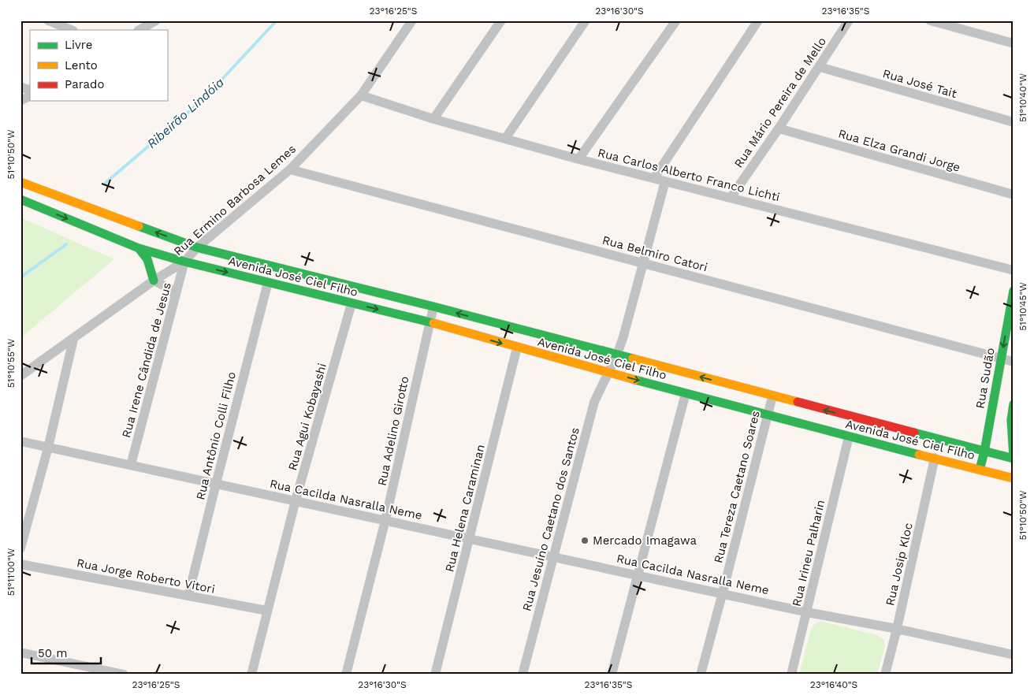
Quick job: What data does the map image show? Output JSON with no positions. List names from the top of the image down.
{
  "streets": {
    "street": [
      "Rua José Tait",
      "Rua Mário Pereira de Mello",
      "Rua Elza Grandi Jorge",
      "Rua Carlos Alberto Franco Lichti",
      "Rua Ermino Barbosa Lemes",
      "Rua Belmiro Catori",
      "Avenida José Ciel Filho",
      "Rua Irene Cândida de Jesus",
      "Rua Sudão",
      "Rua Agui Kobayashi",
      "Rua Adelino Girotto",
      "Rua Antônio Colli Filho",
      "Rua Tereza Caetano Soares",
      "Rua Cacilda Nasralla Neme",
      "Rua Helena Caraminan",
      "Rua Jesuíno Caetano dos Santos",
      "Rua Irineu Palharin",
      "Rua Josip Kloc",
      "Rua Jorge Roberto Vitori"
    ]
  },
  "crossings": [
    ["Rua José Tait", "Rua Mário Pereira de Mello"],
    ["Rua Mário Pereira de Mello", "Rua Elza Grandi Jorge"],
    ["Rua Mário Pereira de Mello", "Rua Carlos Alberto Franco Lichti"],
    ["Rua Carlos Alberto Franco Lichti", "Rua Ermino Barbosa Lemes"],
    ["Rua Carlos Alberto Franco Lichti", "Rua Jesuíno Caetano dos Santos"],
    ["Rua Ermino Barbosa Lemes", "Rua Belmiro Catori"],
    ["Rua Ermino Barbosa Lemes", "Avenida José Ciel Filho"],
    ["Rua Ermino Barbosa Lemes", "Rua Irene Cândida de Jesus"],
    ["Rua Belmiro Catori", "Rua Sudão"],
    ["Rua Belmiro Catori", "Rua Jesuíno Caetano dos Santos"],
    ["Avenida José Ciel Filho", "Rua Irene Cândida de Jesus"],
    ["Avenida José Ciel Filho", "Rua Sudão"],
    ["Avenida José Ciel Filho", "Rua Agui Kobayashi"],
    ["Avenida José Ciel Filho", "Rua Adelino Girotto"],
    ["Avenida José Ciel Filho", "Rua Antônio Colli Filho"],
    ["Avenida José Ciel Filho", "Rua Tereza Caetano Soares"],
    ["Avenida José Ciel Filho", "Rua Helena Caraminan"],
    ["Avenida José Ciel Filho", "Rua Jesuíno Caetano dos Santos"],
    ["Avenida José Ciel Filho", "Rua Irineu Palharin"],
    ["Avenida José Ciel Filho", "Rua Josip Kloc"],
    ["Rua Irene Cândida de Jesus", "Rua Cacilda Nasralla Neme"],
    ["Rua Agui Kobayashi", "Rua Cacilda Nasralla Neme"],
    ["Rua Agui Kobayashi", "Rua Jorge Roberto Vitori"],
    ["Rua Adelino Girotto", "Rua Cacilda Nasralla Neme"],
    ["Rua Antônio Colli Filho", "Rua Cacilda Nasralla Neme"],
    ["Rua Antônio Colli Filho", "Rua Jorge Roberto Vitori"],
    ["Rua Tereza Caetano Soares", "Rua Cacilda Nasralla Neme"],
    ["Rua Cacilda Nasralla Neme", "Rua Helena Caraminan"],
    ["Rua Cacilda Nasralla Neme", "Rua Jesuíno Caetano dos Santos"],
    ["Rua Cacilda Nasralla Neme", "Rua Irineu Palharin"],
    ["Rua Cacilda Nasralla Neme", "Rua Josip Kloc"]
  ],
  "one_way": ["Rua Sudão"],
  "water": ["Ribeirão Lindóia"],
  "places": ["Mercado Imagawa"],
  "legend": ["Livre", "Lento", "Parado"],
  "scale_bar": "50 m",
  "coordinates": [
    "23°16'25\"S",
    "23°16'30\"S",
    "23°16'35\"S",
    "51°10'40\"W",
    "51°10'50\"W",
    "51°10'45\"W",
    "51°10'55\"W",
    "51°11'00\"W",
    "23°16'40\"S"
  ]
}
